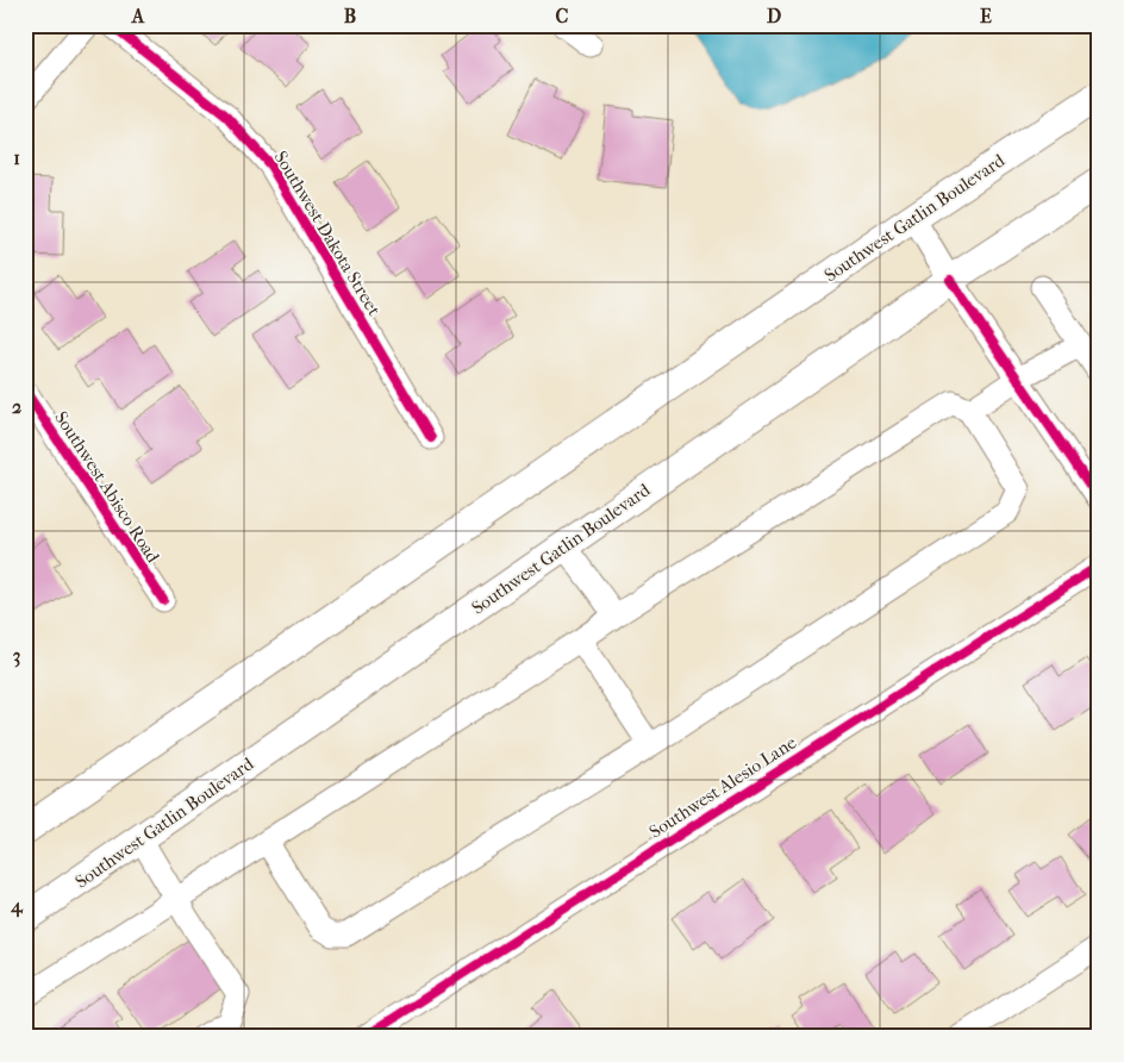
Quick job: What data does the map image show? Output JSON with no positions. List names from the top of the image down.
{
  "streets": {
    "main road": ["Southwest Gatlin Boulevard"],
    "street": ["Southwest Dakota Street", "Southwest Abisco Road", "Southwest Alesio Lane"]
  },
  "grid": {
    "columns": [
      "A",
      "B",
      "C",
      "D",
      "E"
    ],
    "rows": [
      "1",
      "2",
      "3",
      "4"
    ]
  }
}
